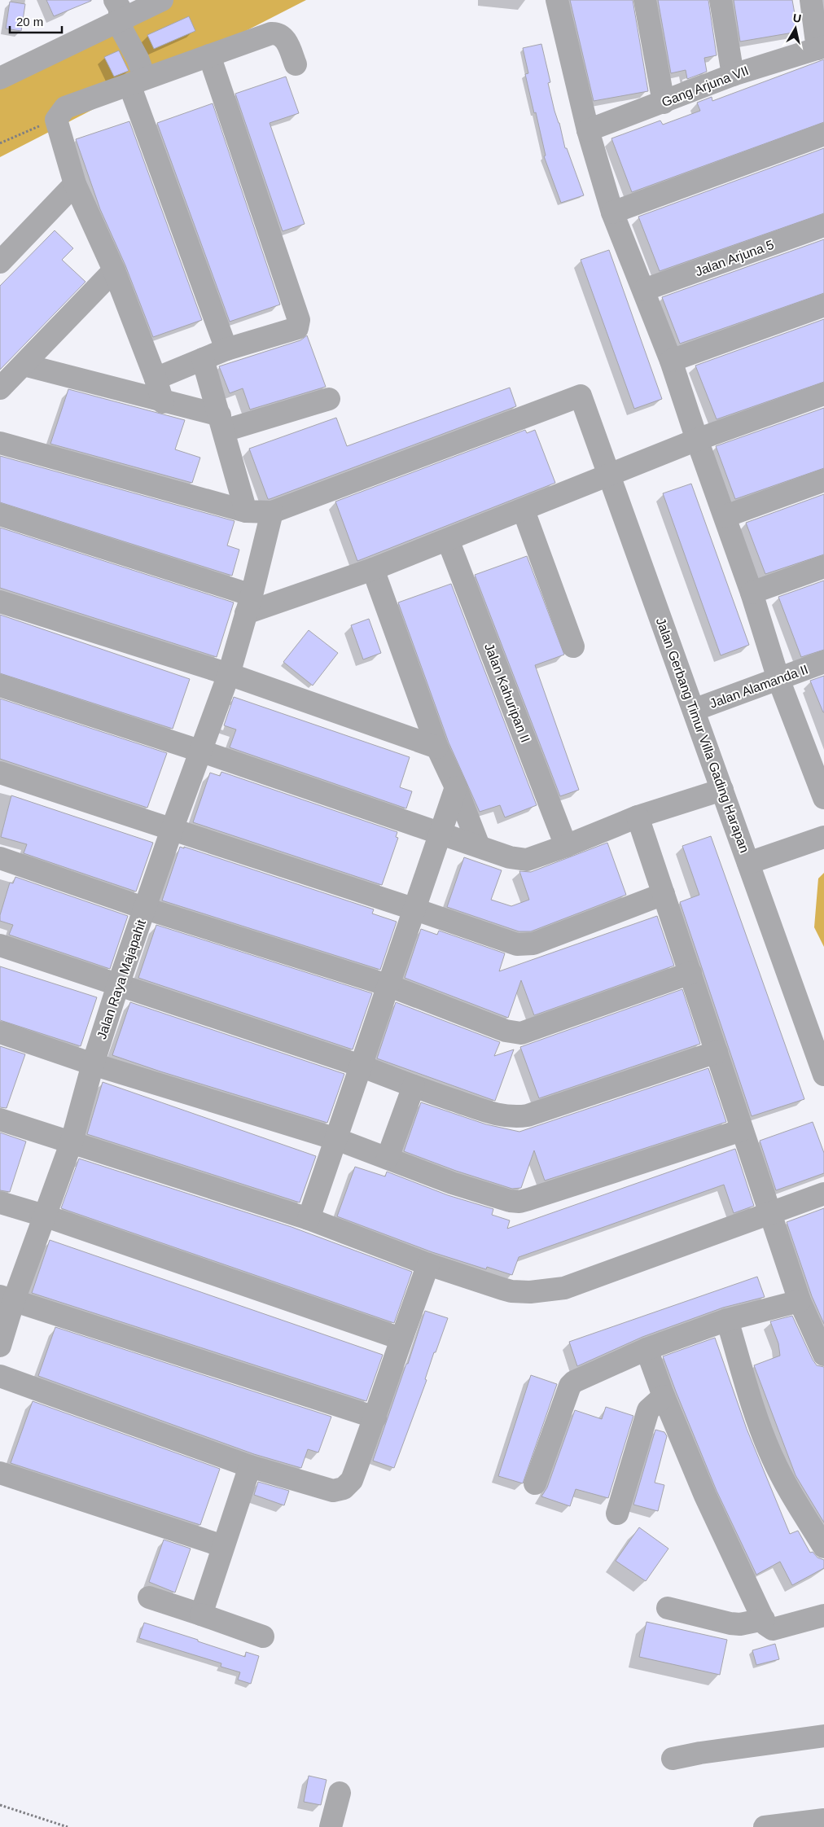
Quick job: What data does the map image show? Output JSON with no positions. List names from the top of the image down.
{
  "streets": {
    "street": [
      "Gang Arjuna VII",
      "Jalan Arjuna 5",
      "Jalan Alamanda II",
      "Jalan Kahuripan II",
      "Jalan Gerbang Timur Villa Gading Harapan",
      "Jalan Raya Majapahit"
    ]
  },
  "crossings": [
    ["Jalan Alamanda II", "Jalan Gerbang Timur Villa Gading Harapan"],
    ["Jalan Gerbang Timur Villa Gading Harapan", "Jalan Raya Majapahit"]
  ],
  "scale_bar": "20 m",
  "north": "top"
}
